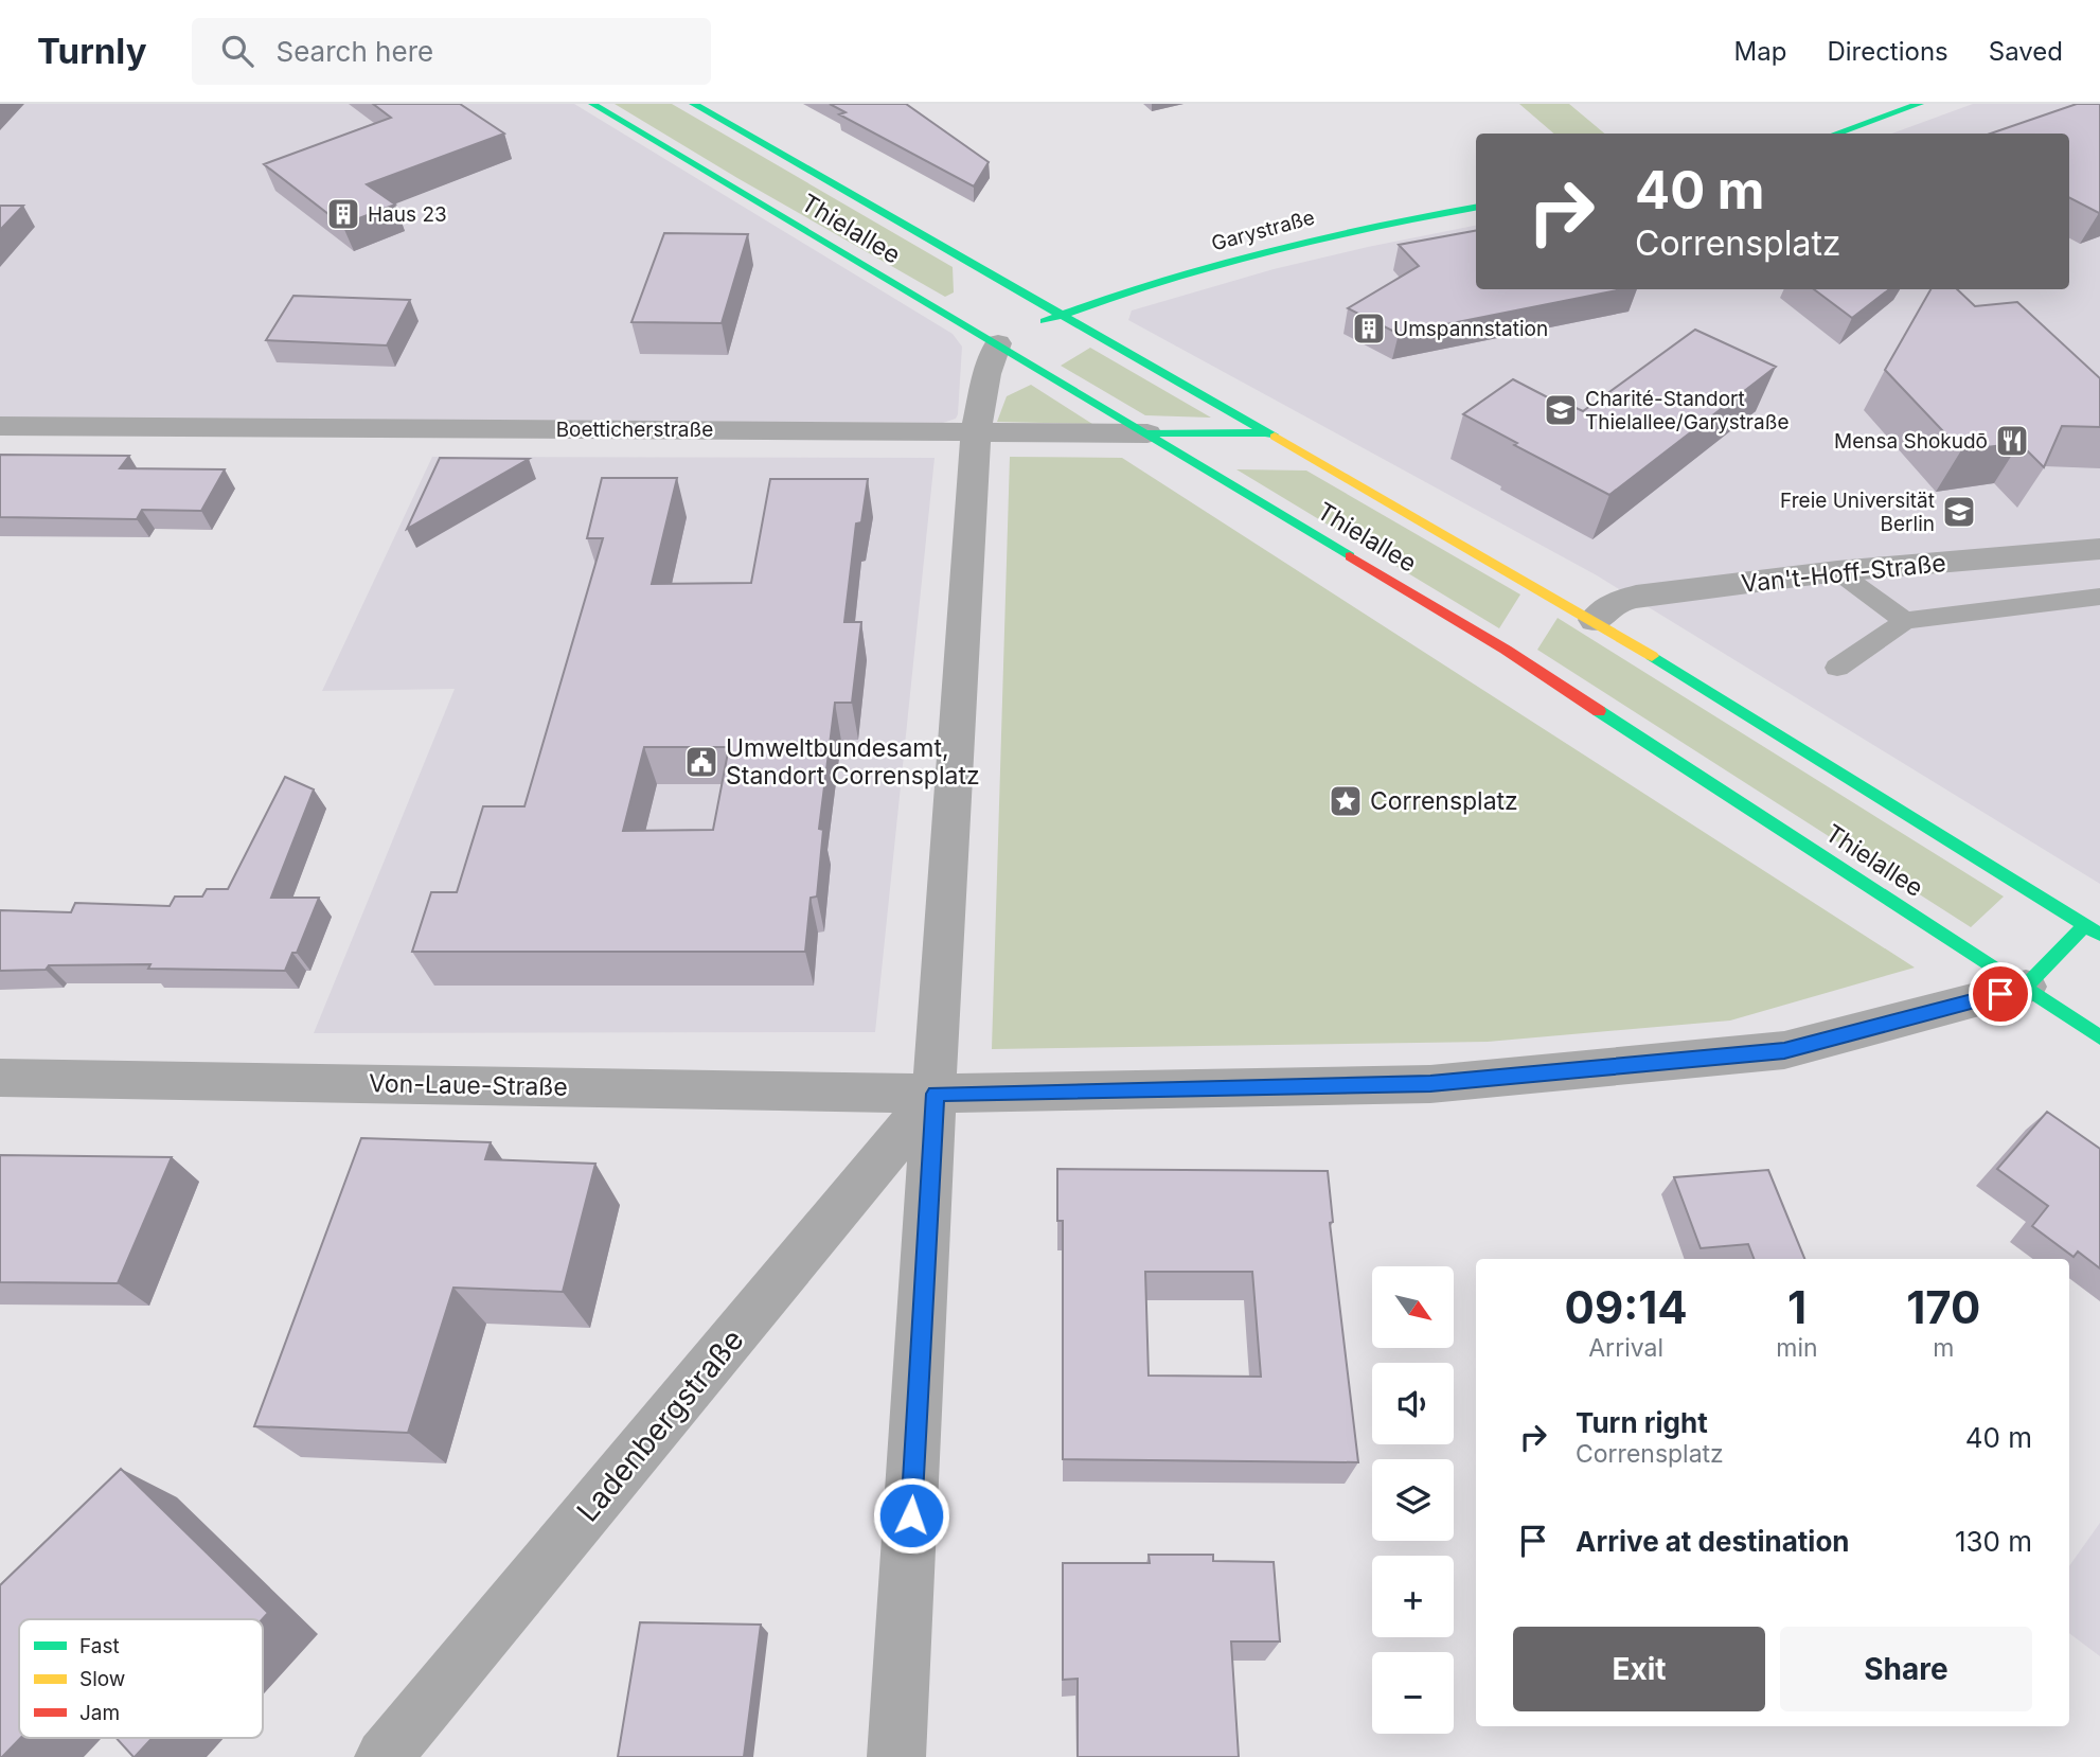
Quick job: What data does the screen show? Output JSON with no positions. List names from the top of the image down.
{
  "streets": {
    "main road": ["Thielallee", "Garystraße", "Boetticherstraße"],
    "street": ["Van't-Hoff-Straße", "Von-Laue-Straße", "Ladenbergstraße"]
  },
  "crossings": [
    ["Thielallee", "Garystraße"],
    ["Thielallee", "Boetticherstraße"],
    ["Thielallee", "Van't-Hoff-Straße"],
    ["Von-Laue-Straße", "Ladenbergstraße"]
  ],
  "places": {
    "building": ["Haus 23", "Umspannstation"],
    "school or university": ["Charité-Standort Thielallee/Garystraße", "Freie Universität Berlin"],
    "restaurant": ["Mensa Shokudō"],
    "public building": ["Umweltbundesamt, Standort Corrensplatz"],
    "place": ["Corrensplatz"]
  },
  "legend": ["Fast", "Slow", "Jam"],
  "north": "bottom right",
  "page": {
    "header": "Turnly",
    "search": "Search here",
    "nav": ["Map", "Directions", "Saved"],
    "turn": ["40 m", "Corrensplatz"],
    "eta": [
      "09:14",
      "Arrival",
      "1",
      "min",
      "170",
      "m"
    ],
    "map_buttons": ["+", "−"],
    "list": [
      {
        "name": "Turn right",
        "note": "Corrensplatz",
        "value": "40 m"
      },
      {
        "name": "Arrive at destination",
        "value": "130 m"
      }
    ],
    "buttons": ["Exit", "Share"]
  }
}
